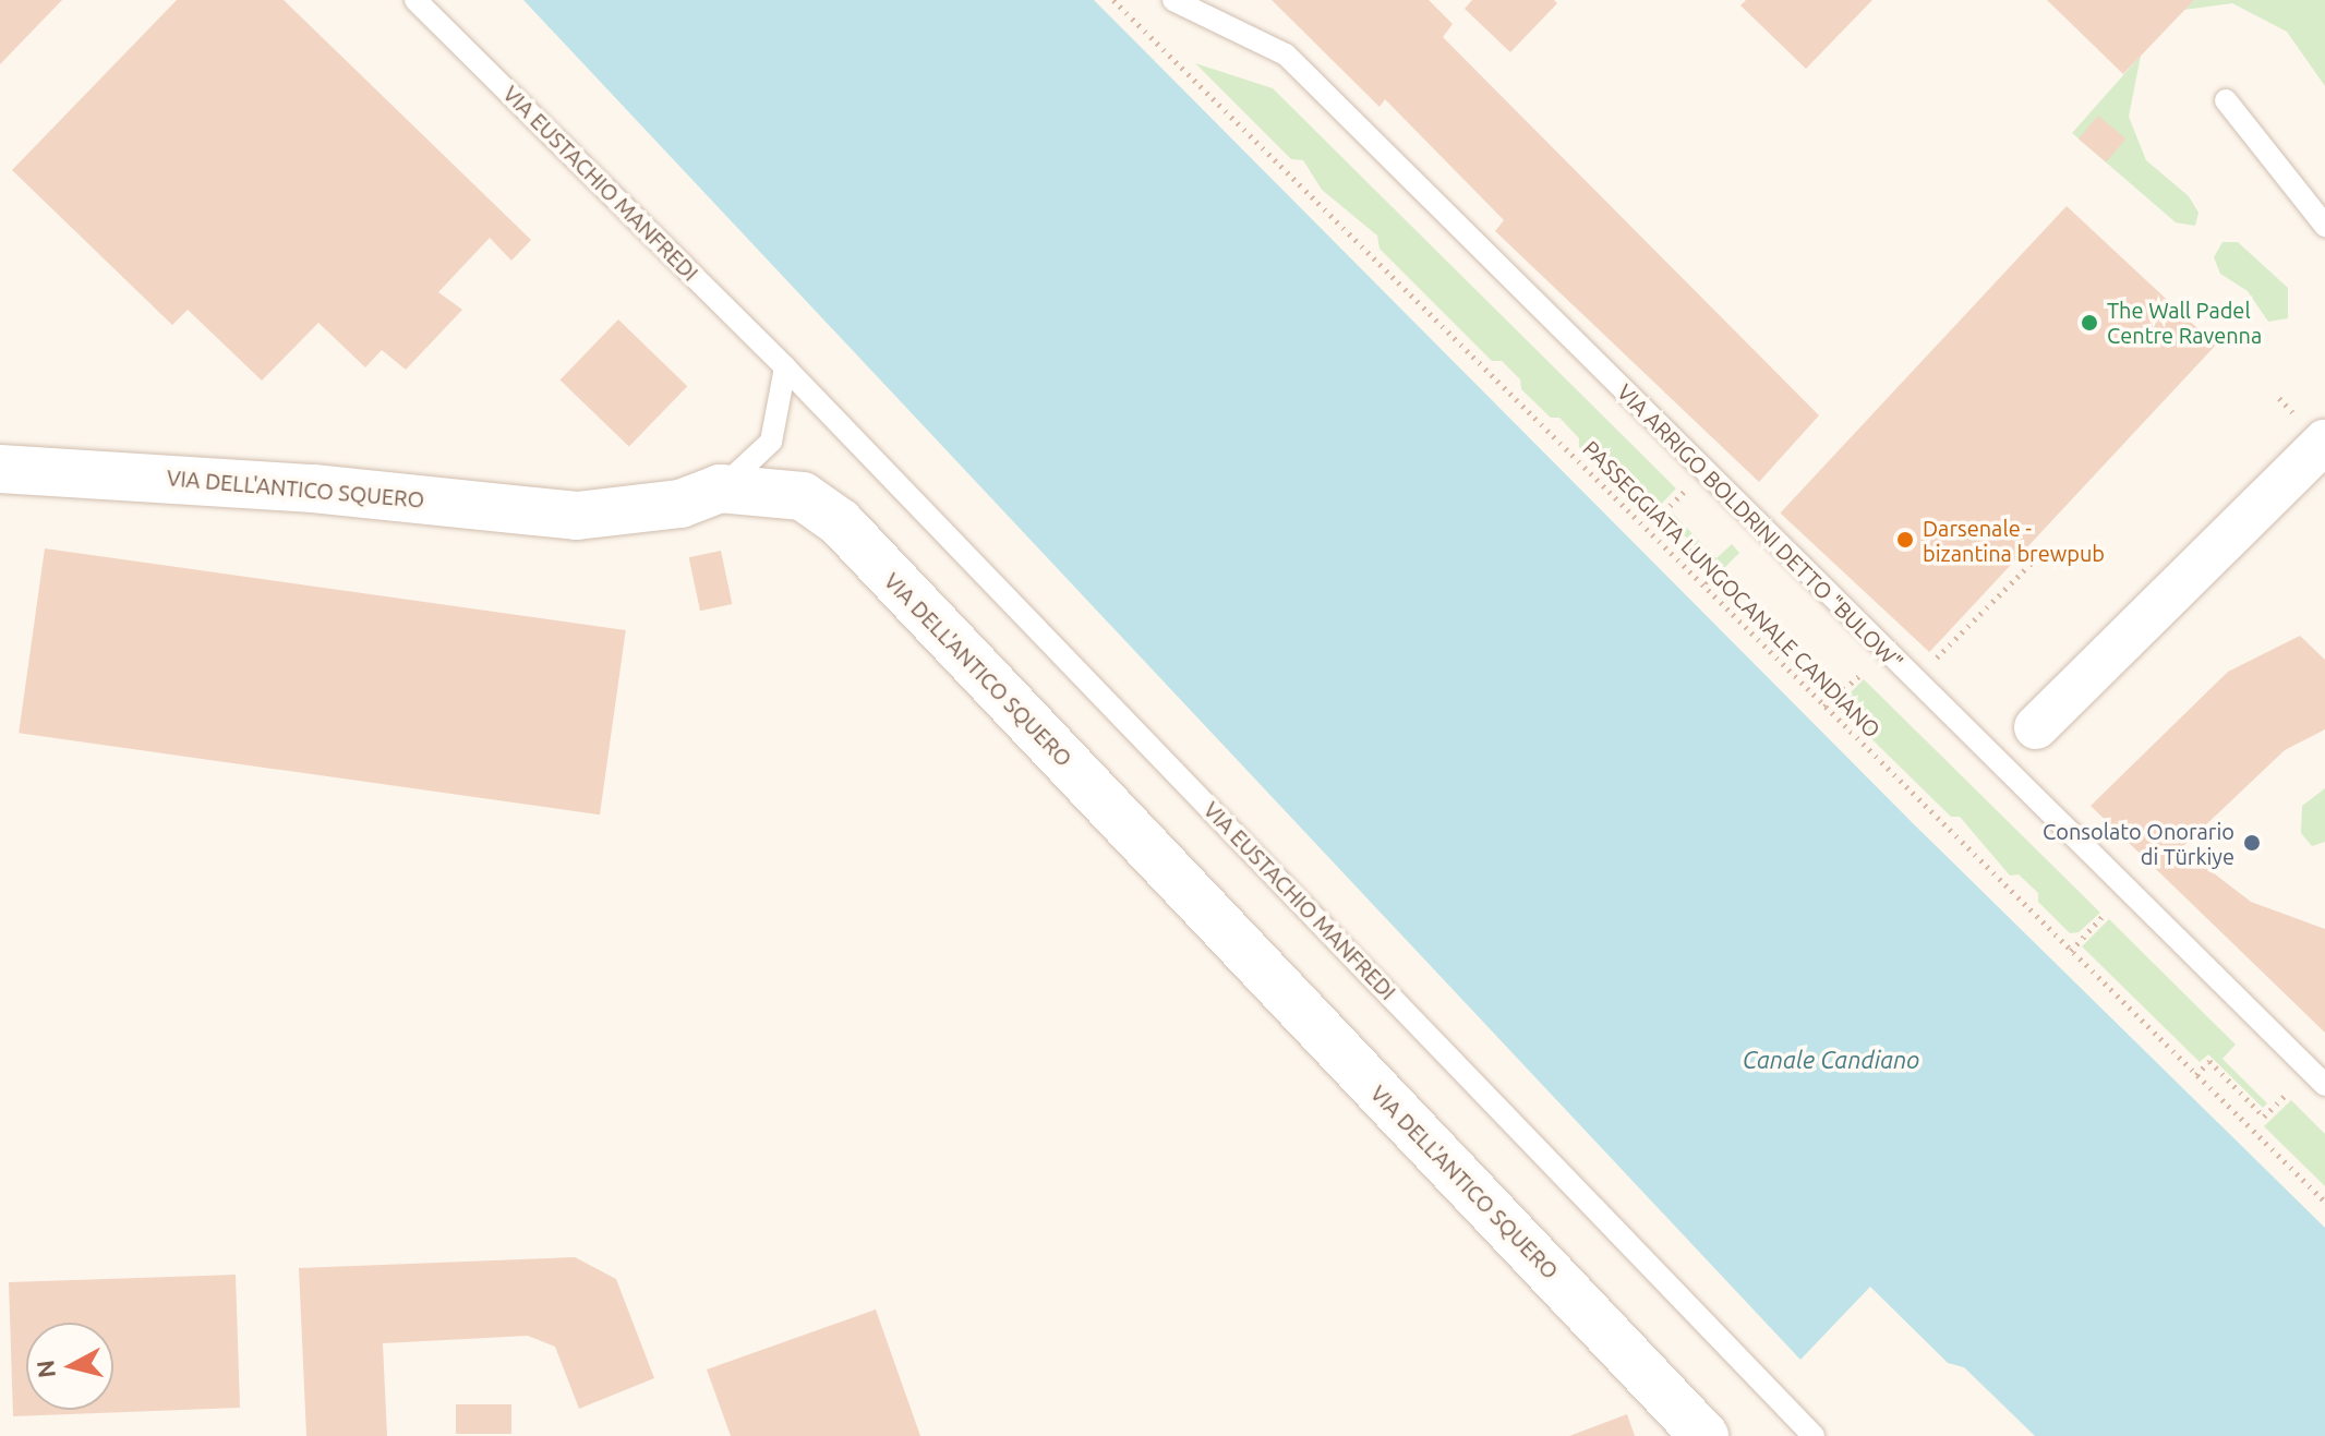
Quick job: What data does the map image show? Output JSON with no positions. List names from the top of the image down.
{
  "streets": {
    "street": ["VIA DELL'ANTICO SQUERO"],
    "lane": ["VIA EUSTACHIO MANFREDI", "VIA ARRIGO BOLDRINI DETTO \"BULOW\""],
    "path": ["PASSEGGIATA LUNGOCANALE CANDIANO"]
  },
  "water": ["Canale Candiano"],
  "places": ["The Wall Padel Centre Ravenna", "Darsenale - bizantina brewpub", "Consolato Onorario di Türkiye"],
  "north": "left"
}
